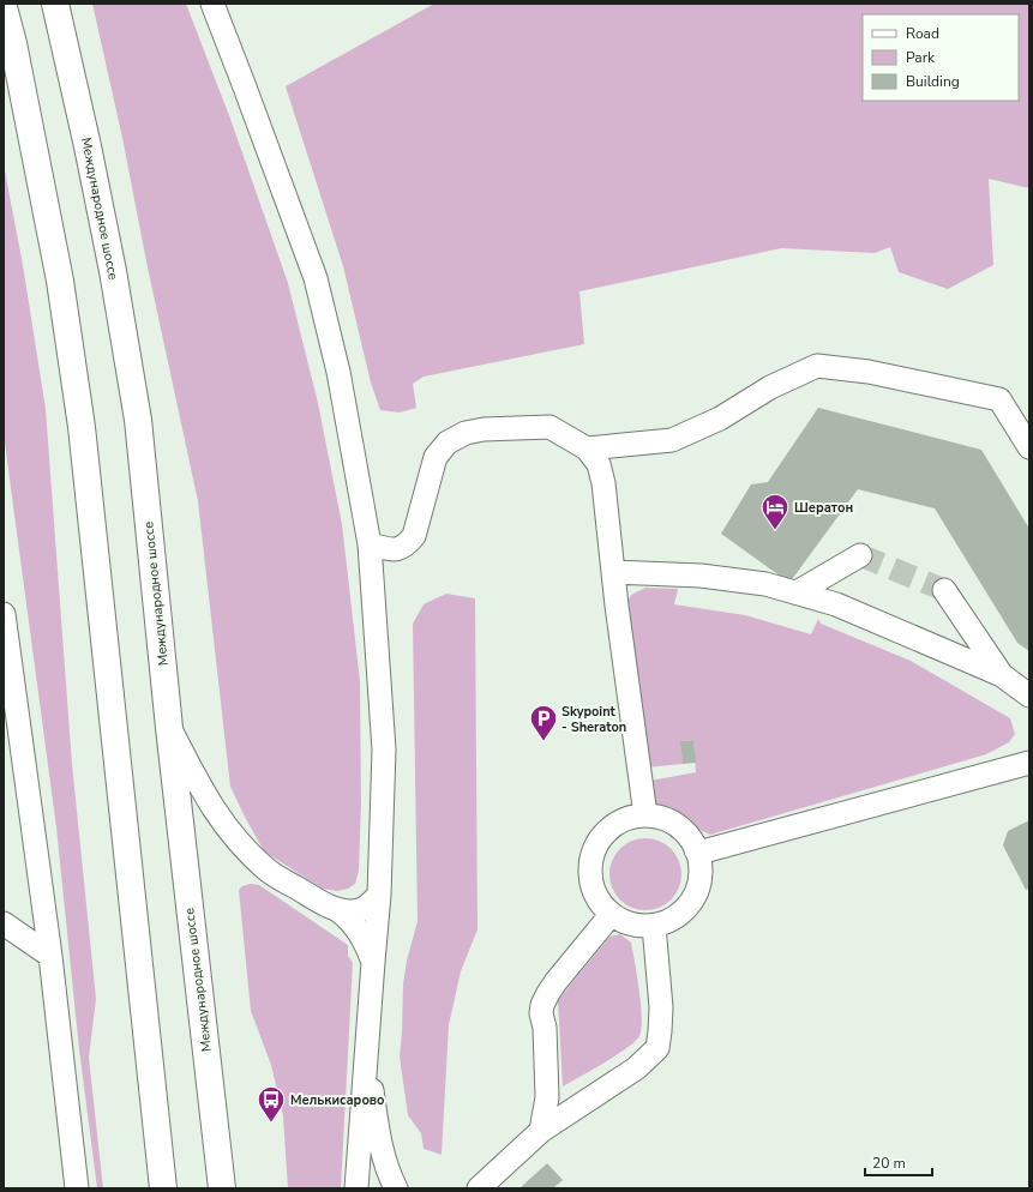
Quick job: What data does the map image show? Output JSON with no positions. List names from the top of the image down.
{
  "streets": {
    "highway": ["Международное шоссе"]
  },
  "places": {
    "hotel": ["Шератон"],
    "parking": ["Skypoint - Sheraton"],
    "bus stop": ["Мелькисарово"]
  },
  "legend": ["Road", "Park", "Building"],
  "scale_bar": "20 m"
}
